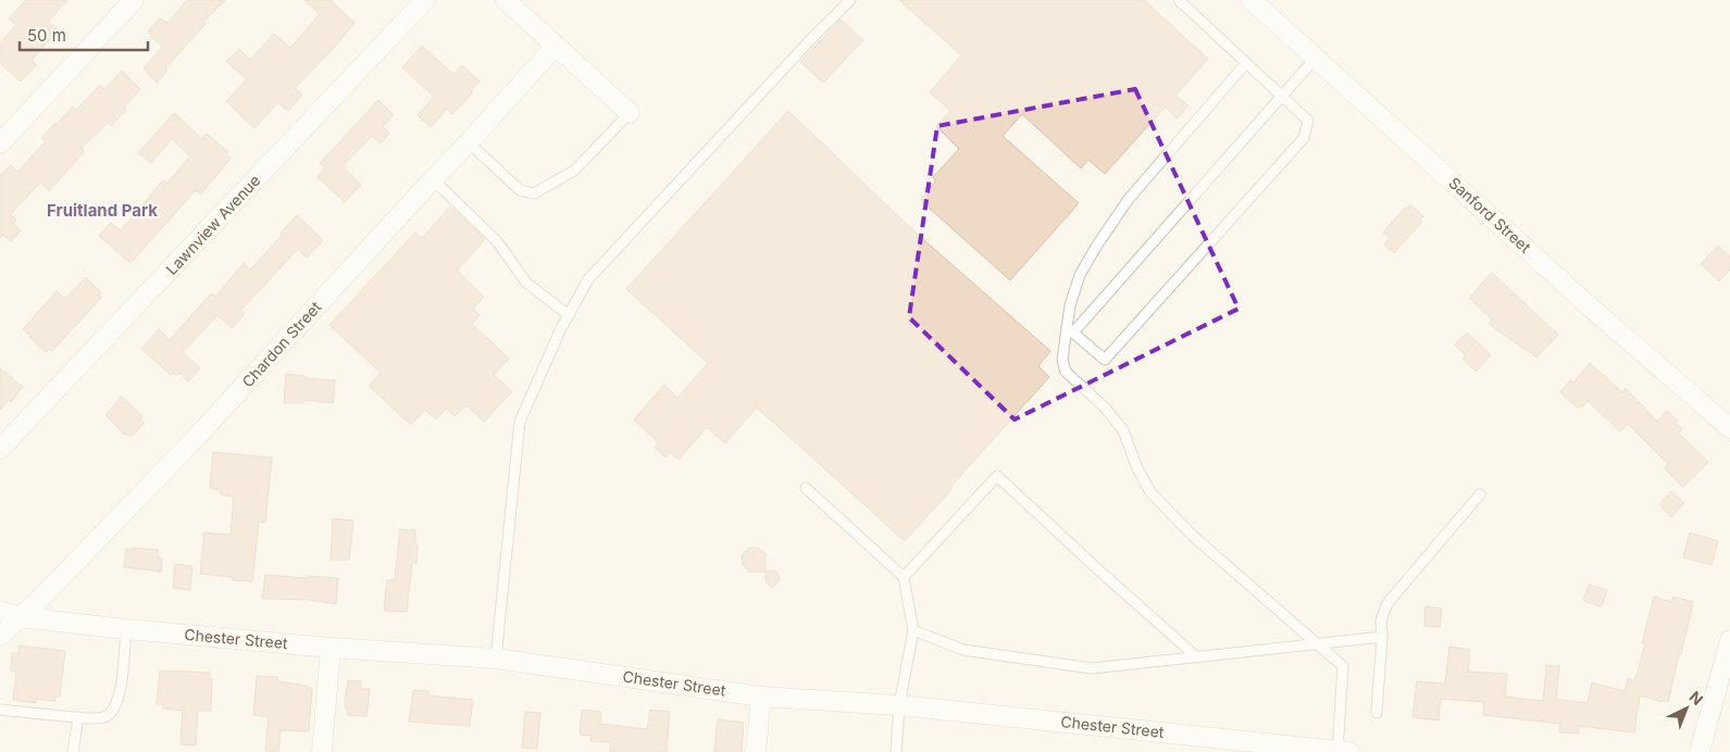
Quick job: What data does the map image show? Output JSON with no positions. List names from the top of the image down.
{
  "streets": {
    "street": [
      "Sanford Street",
      "Lawnview Avenue",
      "Chardon Street",
      "Chester Street"
    ]
  },
  "crossings": [
    ["Chardon Street", "Chester Street"]
  ],
  "districts": ["Fruitland Park"],
  "scale_bar": "50 m",
  "north": "top right"
}
